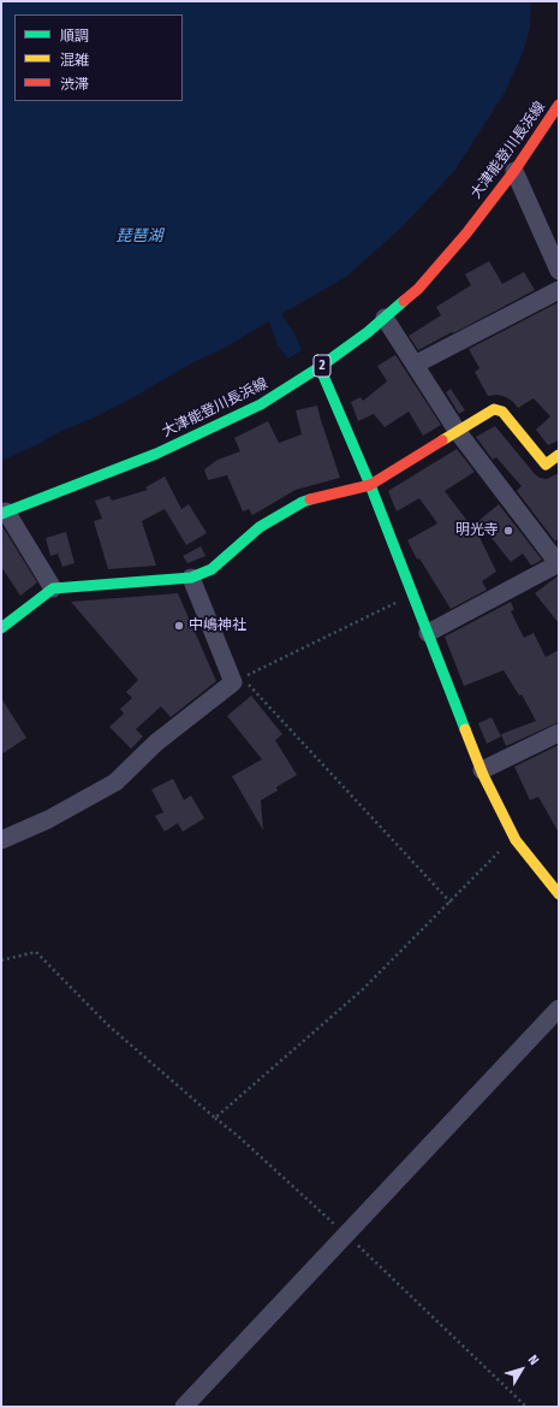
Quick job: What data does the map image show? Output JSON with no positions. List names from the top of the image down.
{
  "streets": {
    "street": ["大津能登川長浜線", "2"]
  },
  "water": ["琵琶湖"],
  "places": ["明光寺", "中嶋神社"],
  "legend": ["順調", "混雑", "渋滞"],
  "north": "top right"
}
